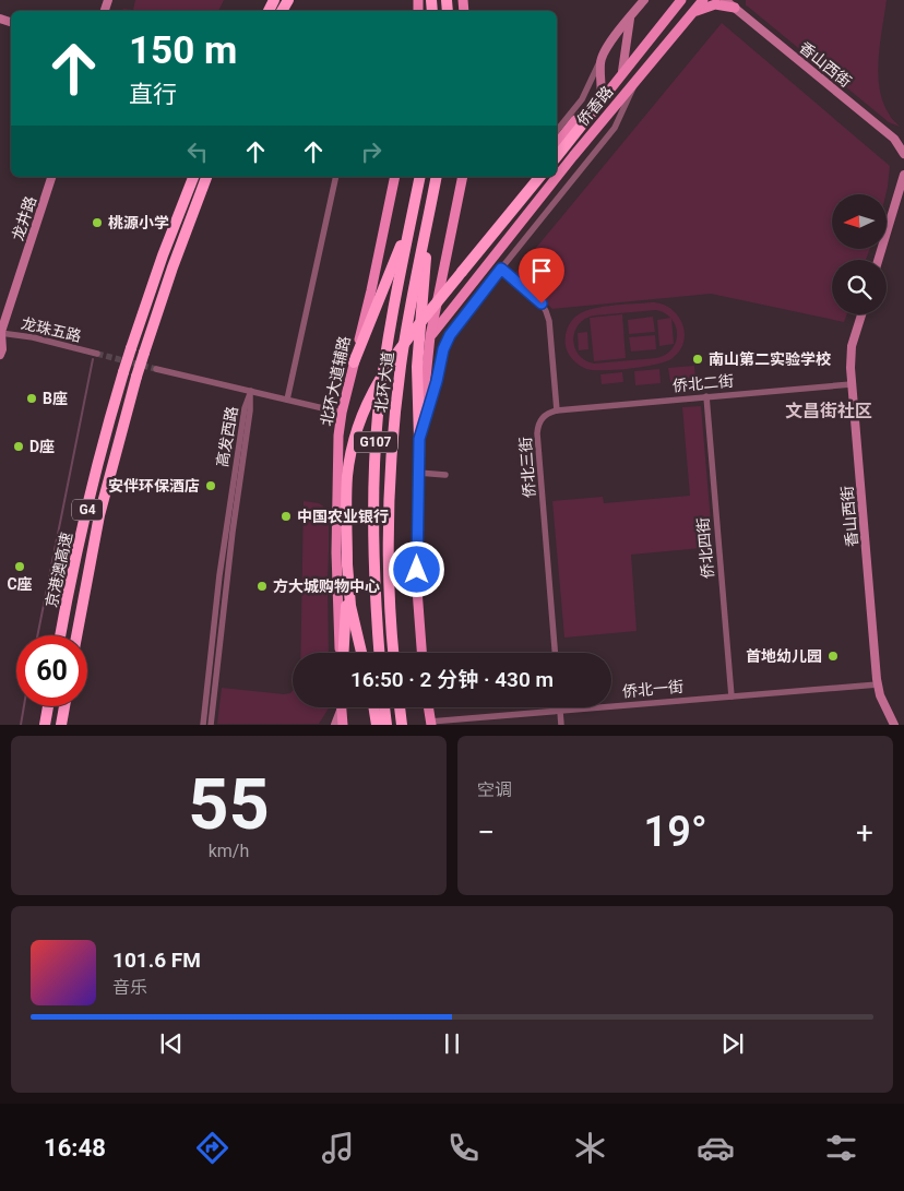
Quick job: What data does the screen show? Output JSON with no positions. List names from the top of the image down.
{
  "streets": {
    "highway": [
      "北环大道",
      "G107",
      "G4",
      "京港澳高速"
    ],
    "main road": ["侨香路", "北环大道辅路"],
    "street": [
      "香山西街",
      "龙井路",
      "龙珠五路",
      "侨北二街",
      "高发西路",
      "侨北三街",
      "侨北四街",
      "侨北一街"
    ]
  },
  "crossings": [
    ["香山西街", "侨北二街"],
    ["香山西街", "侨北一街"],
    ["龙井路", "龙珠五路"],
    ["侨北二街", "侨北三街"],
    ["侨北二街", "侨北四街"],
    ["侨北四街", "侨北一街"]
  ],
  "districts": ["文昌街社区"],
  "places": [
    "桃源小学",
    "南山第二实验学校",
    "B座",
    "D座",
    "安伴环保酒店",
    "中国农业银行",
    "C座",
    "方大城购物中心",
    "首地幼儿园"
  ],
  "north": "left",
  "page": {
    "turn": ["150 m", "直行"],
    "limit": "60",
    "trip": "16:50 · 2 分钟 · 430 m",
    "tile": [
      ["55", "km/h"],
      "空调"
    ],
    "heat": ["−", "19°", "+"],
    "song": ["101.6 FM", "音乐"],
    "tabs": "16:48"
  }
}
